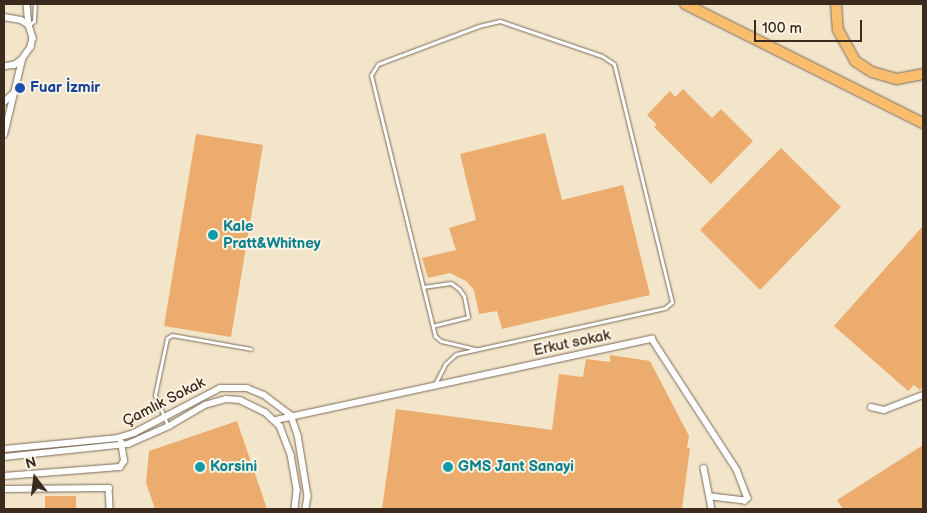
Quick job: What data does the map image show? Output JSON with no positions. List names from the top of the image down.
{
  "streets": {
    "street": ["Erkut sokak", "Çamlık Sokak"]
  },
  "crossings": [
    ["Erkut sokak", "Çamlık Sokak"]
  ],
  "places": [
    "Fuar İzmir",
    "Kale Pratt&Whitney",
    "Korsini",
    "GMS Jant Sanayi"
  ],
  "scale_bar": "100 m",
  "north": "top"
}
